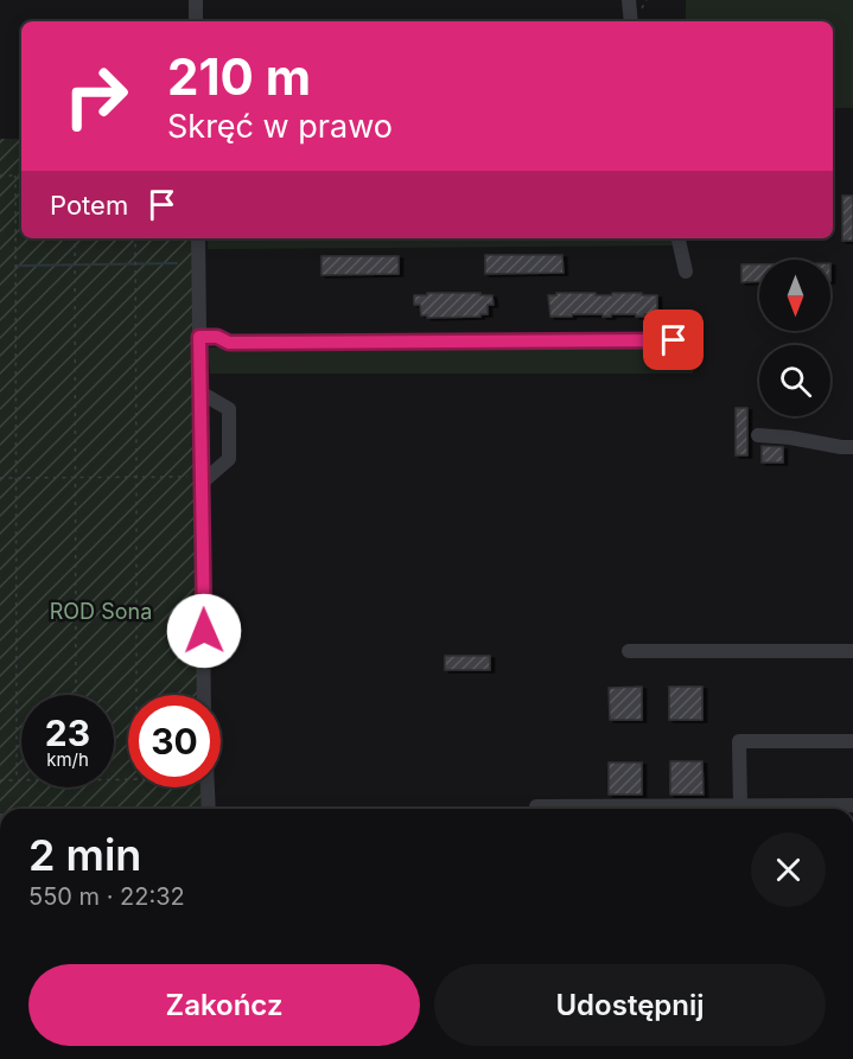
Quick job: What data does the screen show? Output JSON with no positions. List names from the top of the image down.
{
  "parks": ["ROD Sona"],
  "north": "bottom",
  "page": {
    "turn": ["210 m", "Skręć w prawo"],
    "then": "Potem",
    "speed": "23 km/h",
    "limit": "30",
    "heading": ["2 min", "550 m · 22:32"],
    "buttons": ["Zakończ", "Udostępnij"]
  }
}
